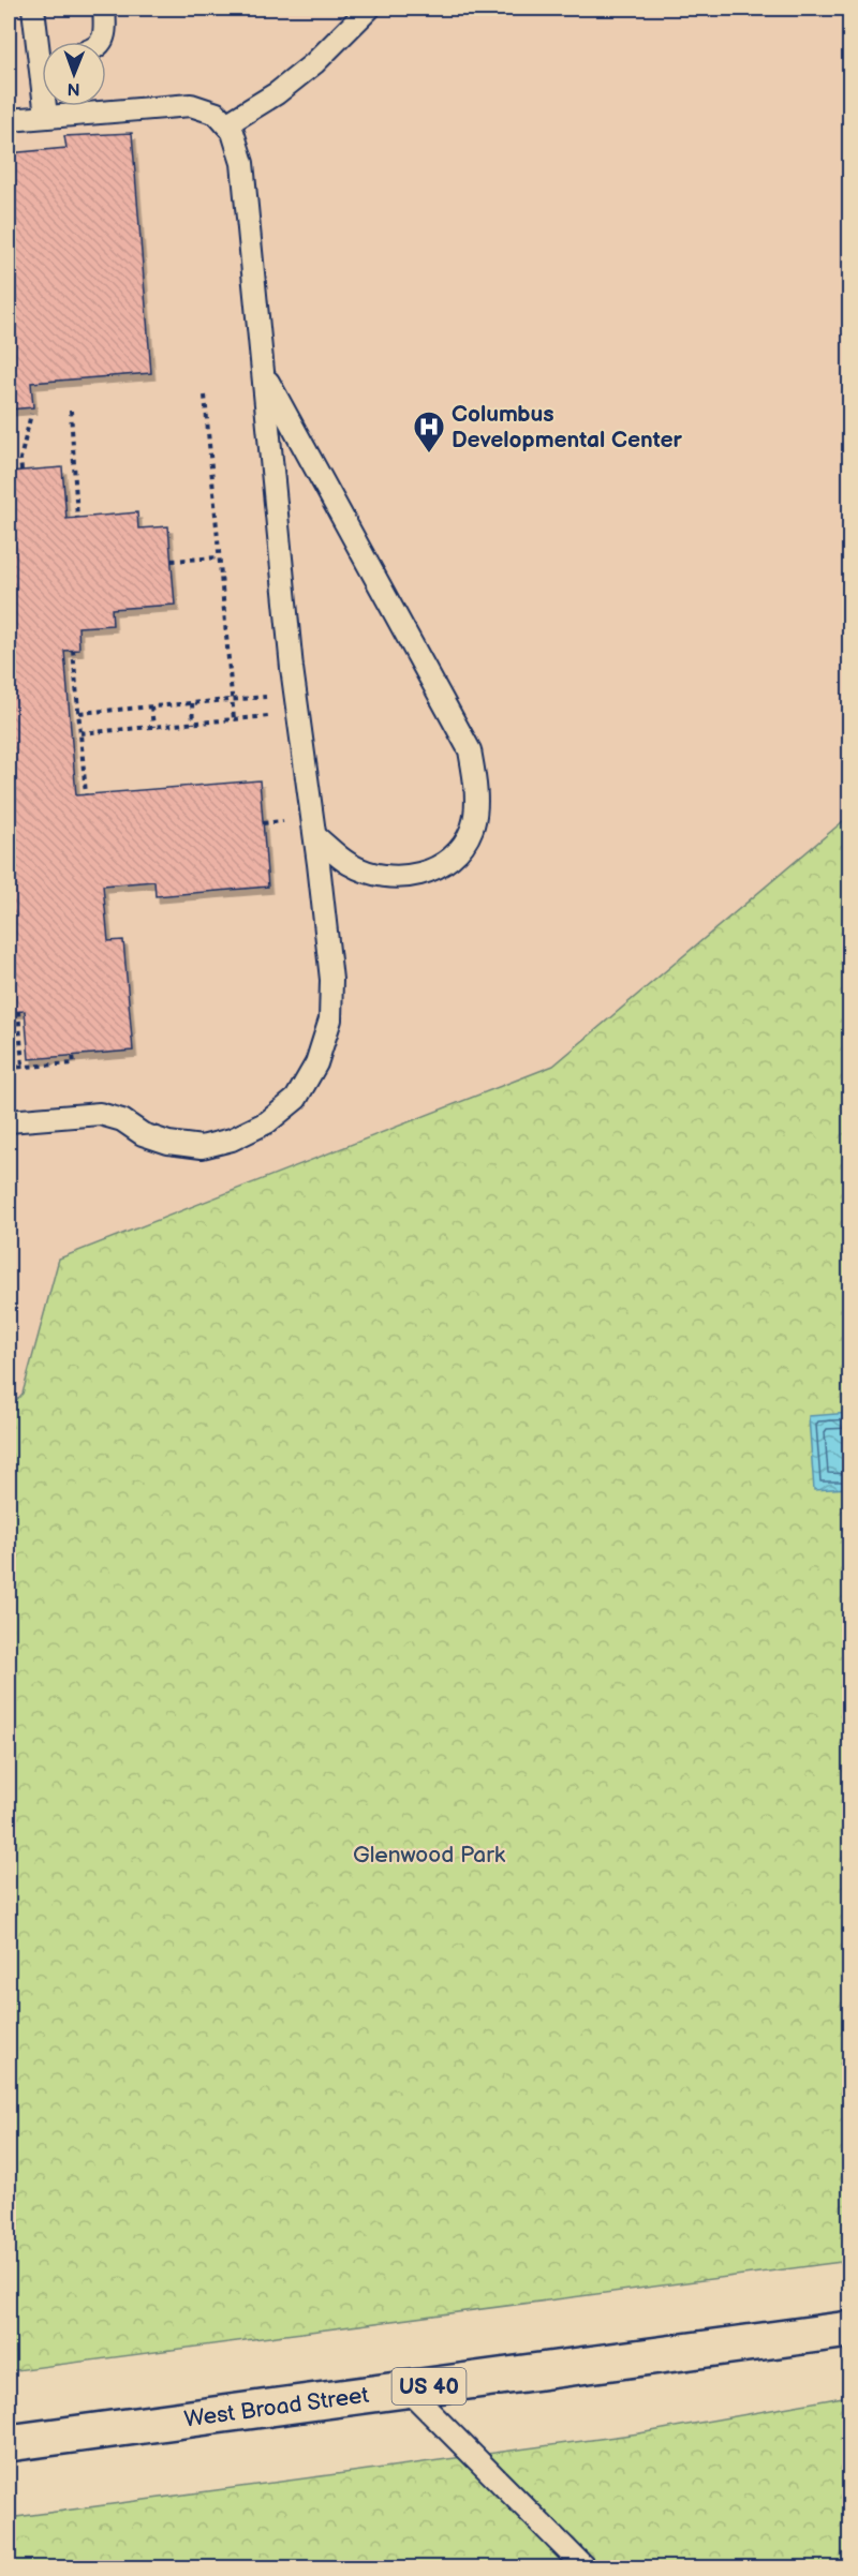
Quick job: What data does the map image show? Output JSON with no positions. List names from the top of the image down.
{
  "streets": {
    "main road": ["US 40", "West Broad Street"]
  },
  "parks": ["Glenwood Park"],
  "places": {
    "hospital": ["Columbus Developmental Center"]
  },
  "north": "bottom"
}
